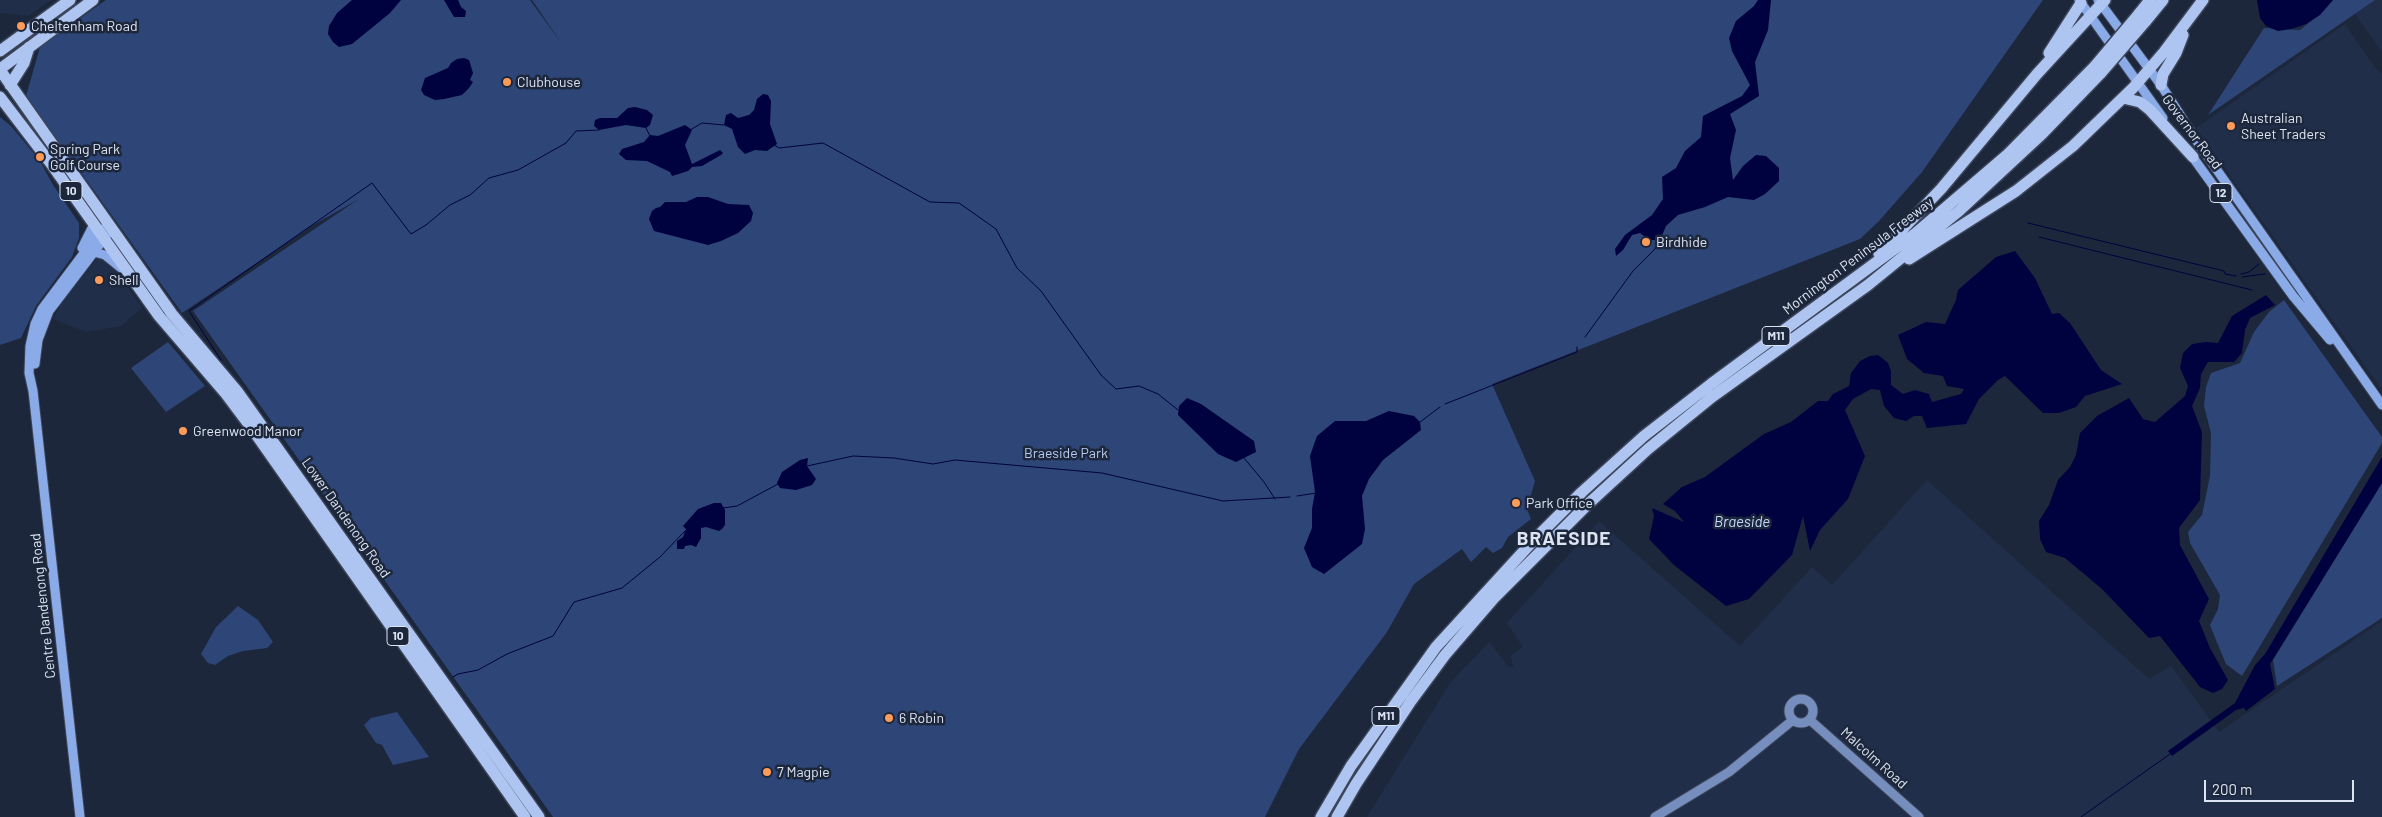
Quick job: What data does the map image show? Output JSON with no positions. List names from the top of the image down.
{
  "streets": {
    "highway": [
      "10",
      "Mornington Peninsula Freeway",
      "M11",
      "Lower Dandenong Road"
    ],
    "main road": ["Governor Road", "12", "Centre Dandenong Road"],
    "street": ["Malcolm Road"]
  },
  "crossings": [
    ["Lower Dandenong Road", "Centre Dandenong Road"]
  ],
  "districts": ["BRAESIDE"],
  "water": ["Braeside"],
  "parks": ["Braeside Park"],
  "places": [
    "Cheltenham Road",
    "Clubhouse",
    "Australian Sheet Traders",
    "Spring Park Golf Course",
    "Birdhide",
    "Shell",
    "Greenwood Manor",
    "Park Office",
    "6 Robin",
    "7 Magpie"
  ],
  "scale_bar": "200 m"
}
